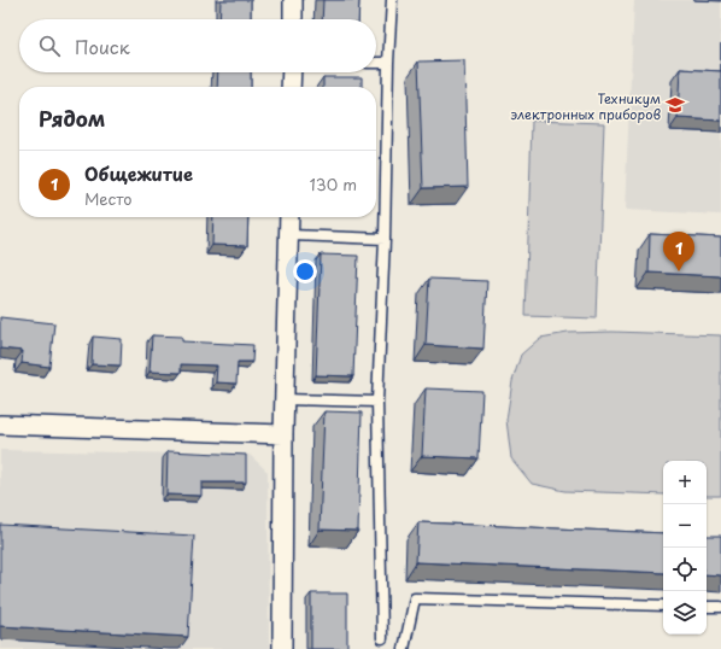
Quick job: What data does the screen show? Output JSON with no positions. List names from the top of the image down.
{
  "places": {
    "school or university": ["Техникум электронных приборов"]
  },
  "page": {
    "search": "Поиск",
    "heading": "Рядом",
    "list": [
      {
        "mark": "1",
        "name": "Общежитие",
        "note": "Место",
        "value": "130 m"
      }
    ],
    "pins": "1",
    "map_buttons": ["+", "−"]
  }
}
